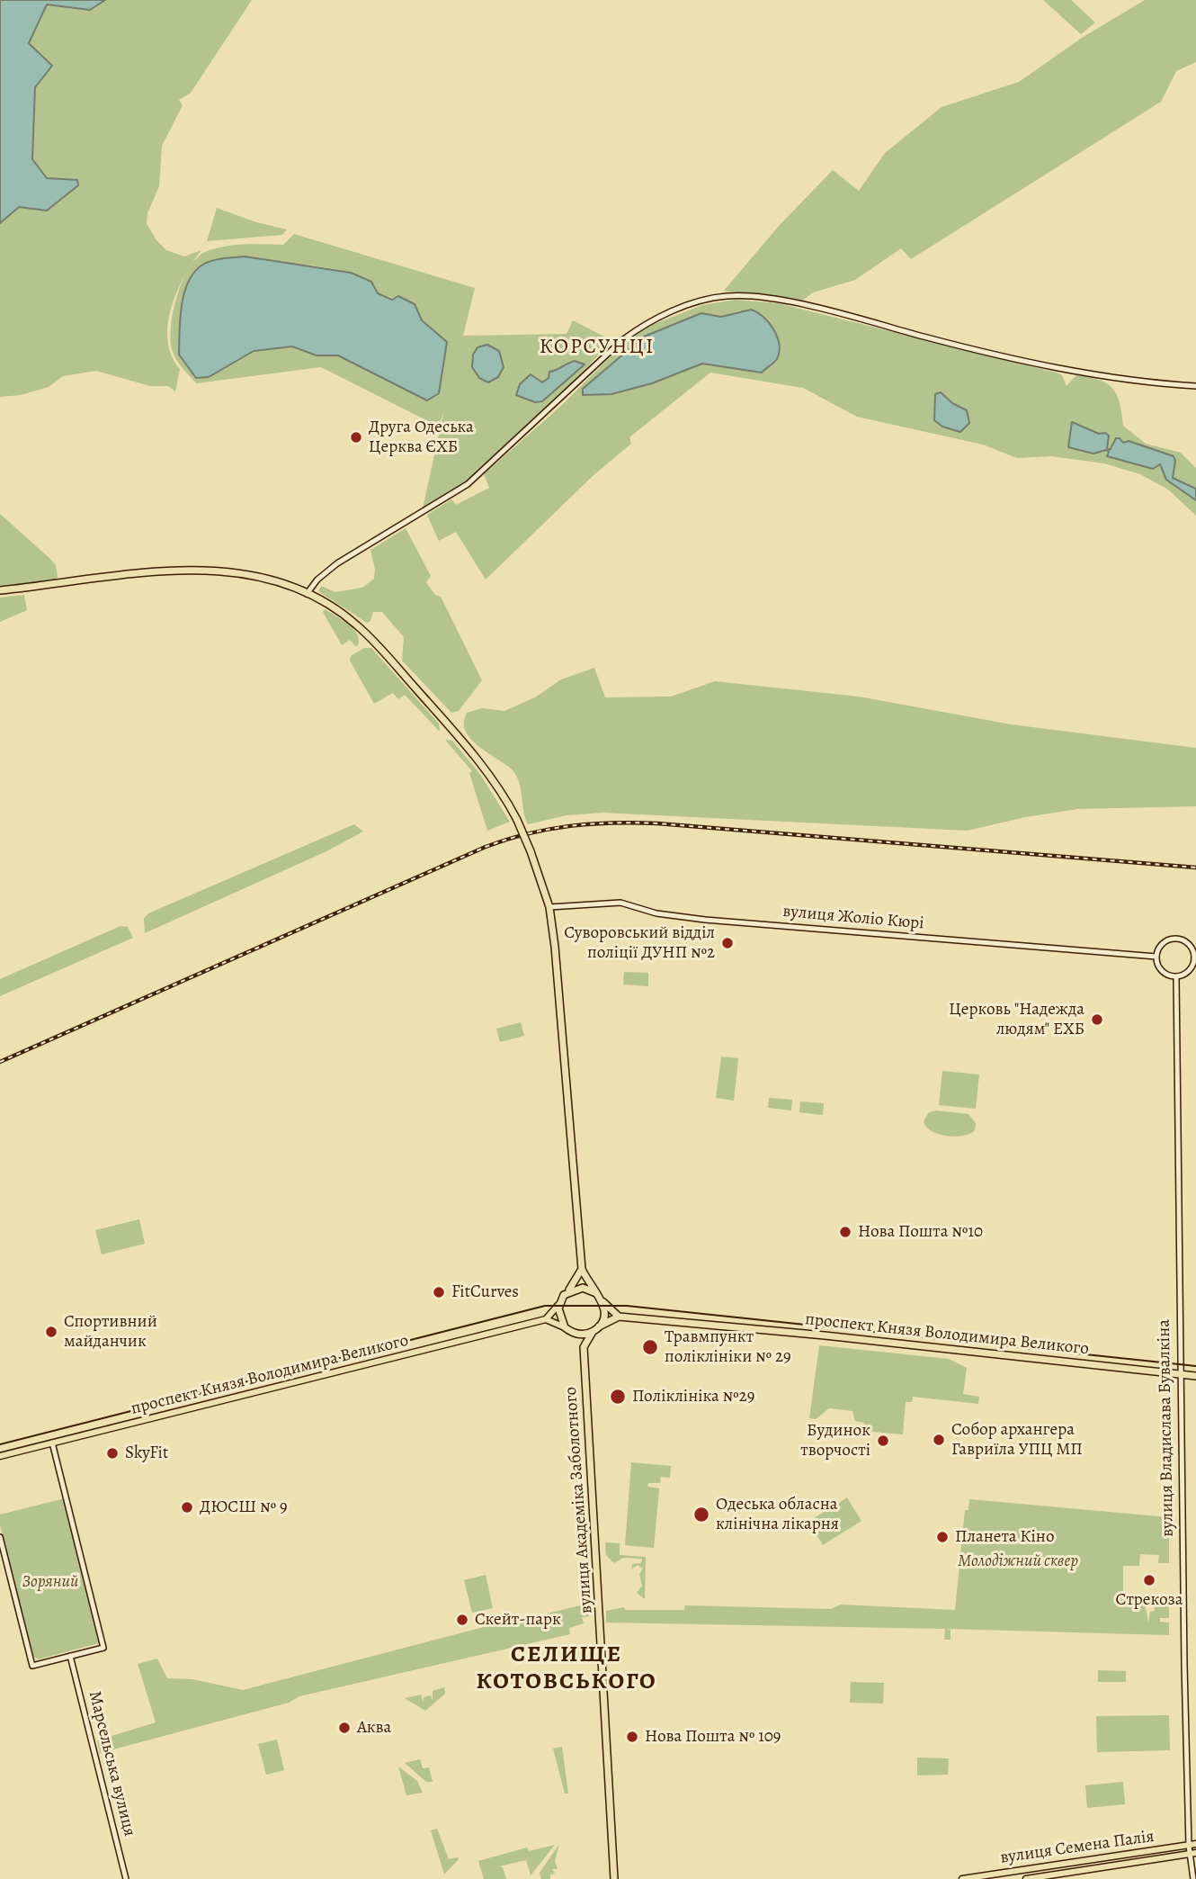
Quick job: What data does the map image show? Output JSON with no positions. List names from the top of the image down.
{
  "streets": {
    "highway": ["проспект Князя Володимира Великого", "вулиця Академіка Заболотного"],
    "main road": ["вулиця Семена Палія"],
    "street": ["вулиця Жоліо Кюрі", "вулиця Владислава Бувалкіна", "Марсельська вулиця"]
  },
  "crossings": [
    ["вулиця Жоліо Кюрі", "вулиця Владислава Бувалкіна"],
    ["проспект Князя Володимира Великого", "вулиця Владислава Бувалкіна"],
    ["вулиця Владислава Бувалкіна", "вулиця Семена Палія"]
  ],
  "districts": ["КОРСУНЦІ", "СЕЛИЩЕ КОТОВСЬКОГО"],
  "parks": ["Молодіжний сквер", "Зоряний"],
  "places": [
    "Друга Одеська Церква ЄХБ",
    "Суворовський відділ поліції ДУНП №2",
    "Церковь \"Надежда людям\" ЕХБ",
    "Нова Пошта №10",
    "FitCurves",
    "Спортивний майданчик",
    "Травмпункт поліклініки № 29",
    "Поліклініка №29",
    "Собор архангера Гавриїла УПЦ МП",
    "Будинок творчості",
    "SkyFit",
    "ДЮСШ № 9",
    "Одеська обласна клінічна лікарня",
    "Планета Кіно",
    "Стрекоза",
    "Скейт-парк",
    "Аква",
    "Нова Пошта № 109"
  ]
}
